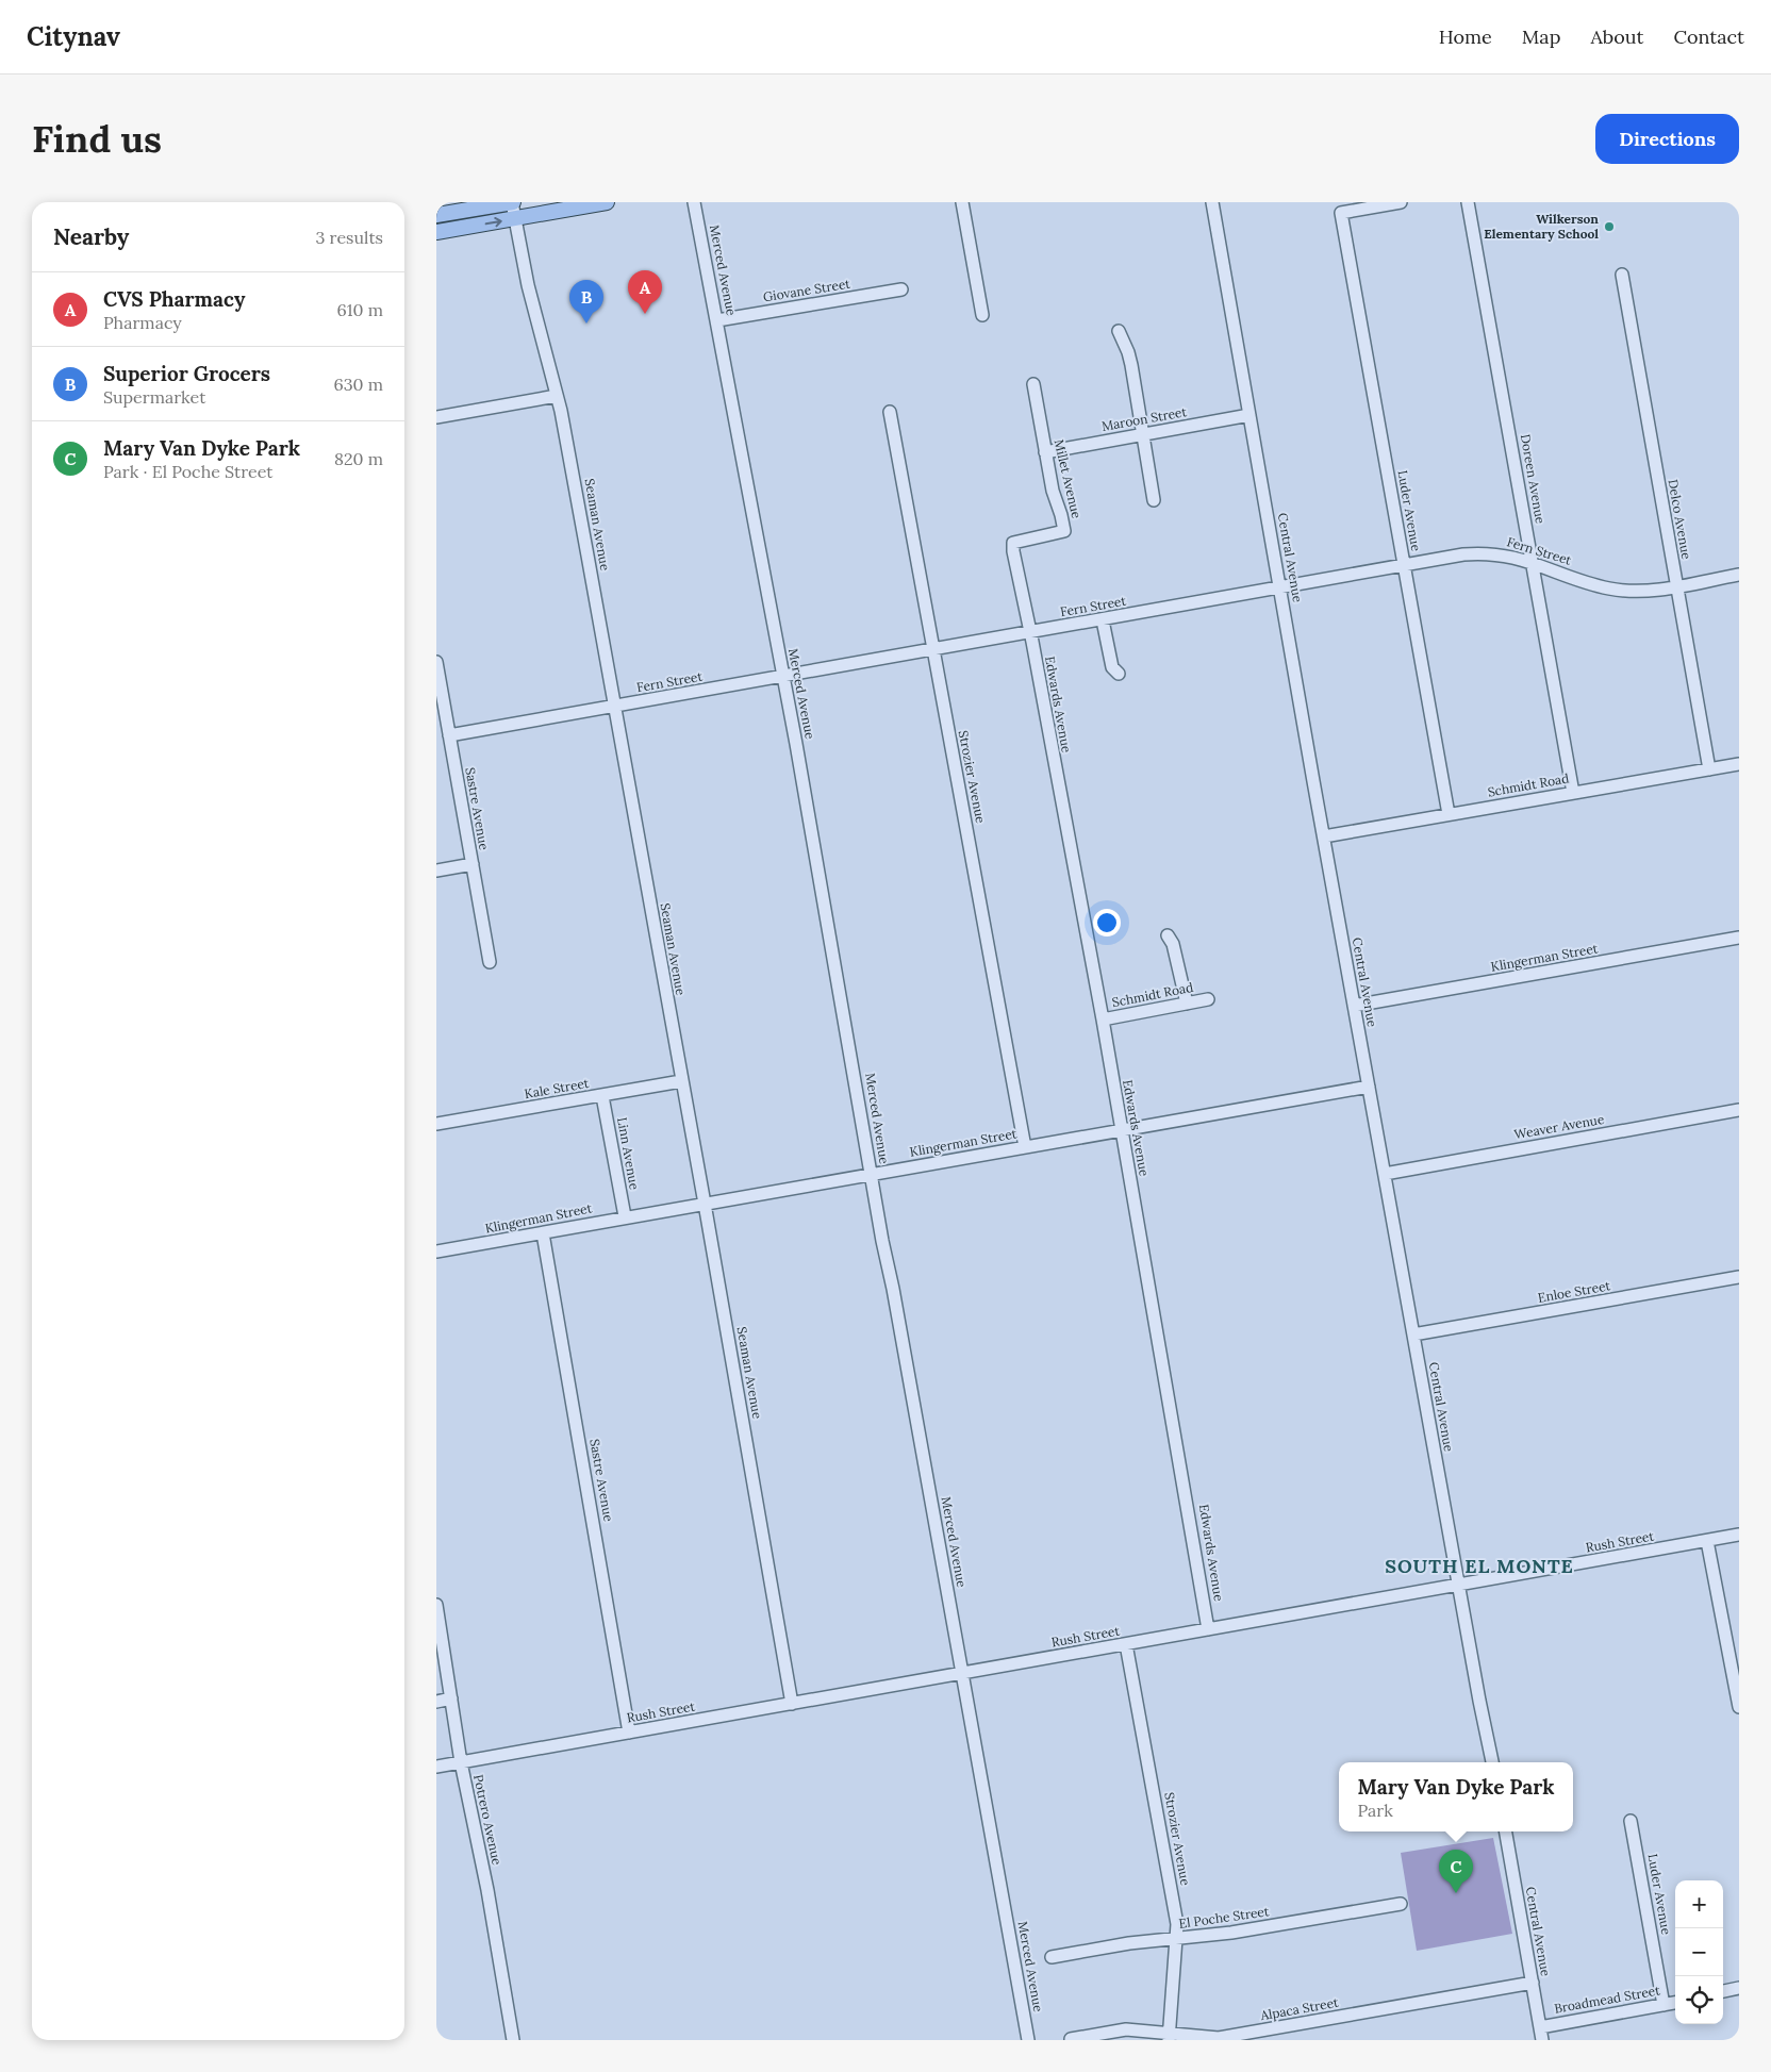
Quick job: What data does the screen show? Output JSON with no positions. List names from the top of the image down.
{
  "streets": {
    "street": [
      "Merced Avenue",
      "Giovane Street",
      "Maroon Street",
      "Millet Avenue",
      "Doreen Avenue",
      "Luder Avenue",
      "Delco Avenue",
      "Seaman Avenue",
      "Fern Street",
      "Central Avenue",
      "Edwards Avenue",
      "Strozier Avenue",
      "Schmidt Road",
      "Sastre Avenue",
      "Klingerman Street",
      "Kale Street",
      "Weaver Avenue",
      "Linn Avenue",
      "Enloe Street",
      "Rush Street",
      "Potrero Avenue",
      "El Poche Street",
      "Broadmead Street",
      "Alpaca Street"
    ]
  },
  "crossings": [
    ["Merced Avenue", "Giovane Street"],
    ["Merced Avenue", "Fern Street"],
    ["Merced Avenue", "Klingerman Street"],
    ["Merced Avenue", "Rush Street"],
    ["Maroon Street", "Millet Avenue"],
    ["Maroon Street", "Central Avenue"],
    ["Millet Avenue", "Fern Street"],
    ["Millet Avenue", "Edwards Avenue"],
    ["Doreen Avenue", "Fern Street"],
    ["Doreen Avenue", "Schmidt Road"],
    ["Luder Avenue", "Fern Street"],
    ["Luder Avenue", "Schmidt Road"],
    ["Luder Avenue", "Broadmead Street"],
    ["Delco Avenue", "Fern Street"],
    ["Delco Avenue", "Schmidt Road"],
    ["Seaman Avenue", "Fern Street"],
    ["Seaman Avenue", "Klingerman Street"],
    ["Seaman Avenue", "Kale Street"],
    ["Seaman Avenue", "Rush Street"],
    ["Fern Street", "Central Avenue"],
    ["Fern Street", "Edwards Avenue"],
    ["Fern Street", "Strozier Avenue"],
    ["Fern Street", "Sastre Avenue"],
    ["Central Avenue", "Schmidt Road"],
    ["Central Avenue", "Klingerman Street"],
    ["Central Avenue", "Weaver Avenue"],
    ["Central Avenue", "Enloe Street"],
    ["Central Avenue", "Rush Street"],
    ["Central Avenue", "Broadmead Street"],
    ["Central Avenue", "Alpaca Street"],
    ["Edwards Avenue", "Schmidt Road"],
    ["Edwards Avenue", "Klingerman Street"],
    ["Edwards Avenue", "Rush Street"],
    ["Strozier Avenue", "Klingerman Street"],
    ["Strozier Avenue", "Rush Street"],
    ["Strozier Avenue", "El Poche Street"],
    ["Strozier Avenue", "Alpaca Street"],
    ["Sastre Avenue", "Klingerman Street"],
    ["Sastre Avenue", "Rush Street"],
    ["Klingerman Street", "Linn Avenue"],
    ["Kale Street", "Linn Avenue"],
    ["Rush Street", "Potrero Avenue"]
  ],
  "districts": ["SOUTH EL MONTE"],
  "places": ["Wilkerson Elementary School"],
  "page": {
    "header": "Citynav",
    "nav": [
      "Home",
      "Map",
      "About",
      "Contact"
    ],
    "buttons": "Directions",
    "title": "Find us",
    "heading": ["Nearby", "3 results"],
    "pins": ["A", "B", "C"],
    "list": [
      {
        "mark": "A",
        "name": "CVS Pharmacy",
        "note": "Pharmacy",
        "value": "610 m"
      },
      {
        "mark": "B",
        "name": "Superior Grocers",
        "note": "Supermarket",
        "value": "630 m"
      },
      {
        "mark": "C",
        "name": "Mary Van Dyke Park",
        "note": "Park · El Poche Street",
        "value": "820 m"
      }
    ],
    "popup": ["Mary Van Dyke Park", "Park"],
    "map_buttons": ["+", "−"]
  }
}
